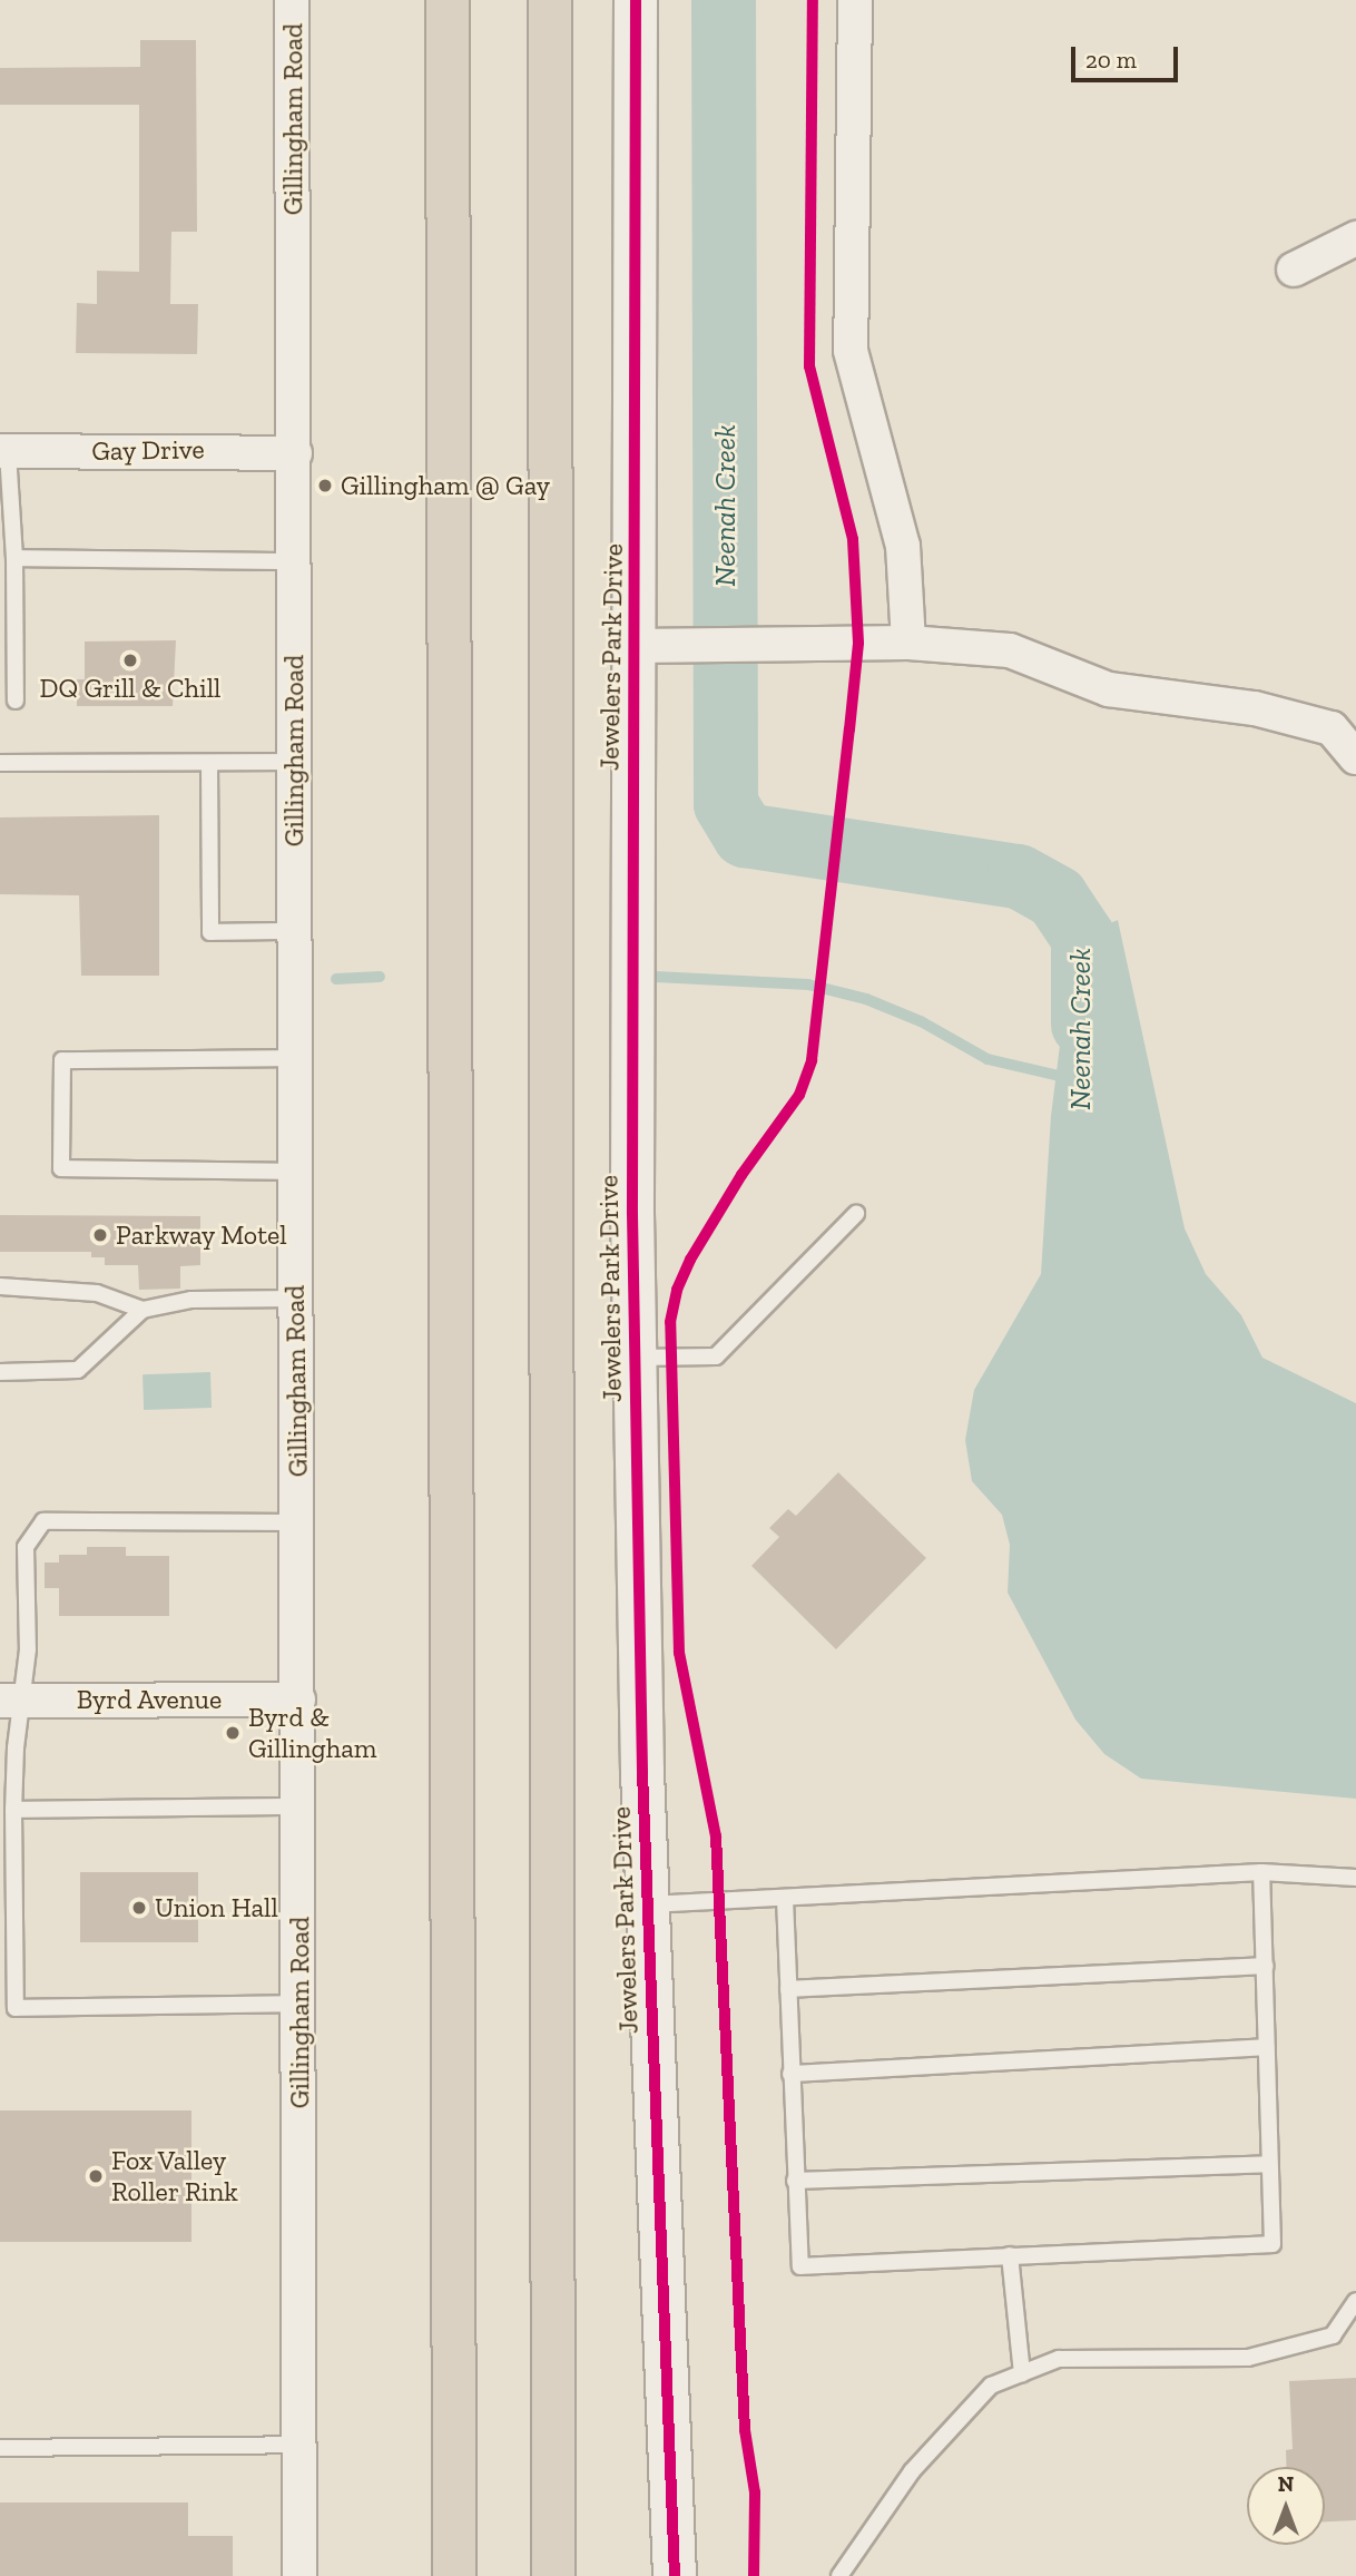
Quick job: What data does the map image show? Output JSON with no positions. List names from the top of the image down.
{
  "streets": {
    "street": [
      "Gillingham Road",
      "Gay Drive",
      "Jewelers Park Drive",
      "Byrd Avenue"
    ]
  },
  "crossings": [
    ["Gillingham Road", "Gay Drive"],
    ["Gillingham Road", "Byrd Avenue"]
  ],
  "water": ["Neenah Creek"],
  "places": [
    "Gillingham @ Gay",
    "DQ Grill & Chill",
    "Parkway Motel",
    "Byrd & Gillingham",
    "Union Hall",
    "Fox Valley Roller Rink"
  ],
  "scale_bar": "20 m",
  "north": "top"
}
